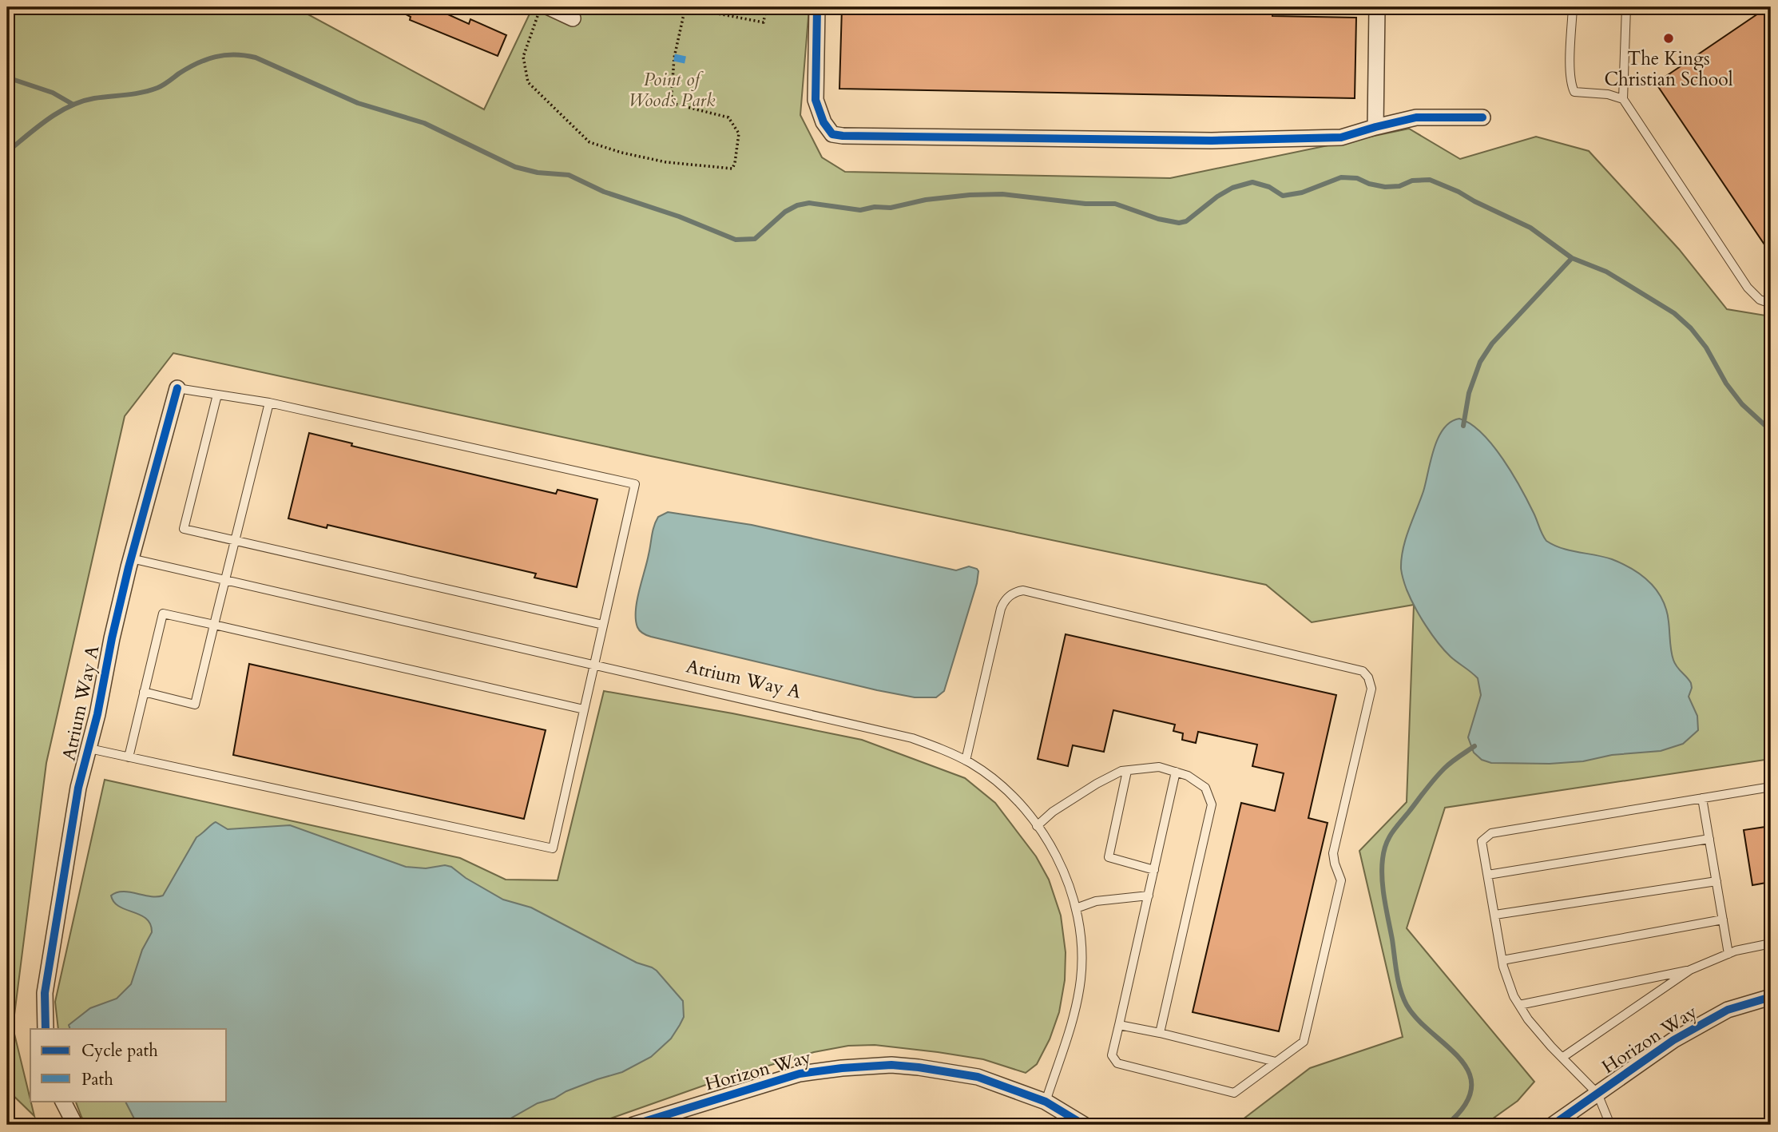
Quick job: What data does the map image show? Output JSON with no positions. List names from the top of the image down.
{
  "streets": {
    "street": ["Atrium Way A", "Horizon Way"]
  },
  "crossings": [
    ["Atrium Way A", "Horizon Way"]
  ],
  "parks": ["Point of Woods Park"],
  "places": ["The Kings Christian School"],
  "legend": ["Cycle path", "Path"]
}
